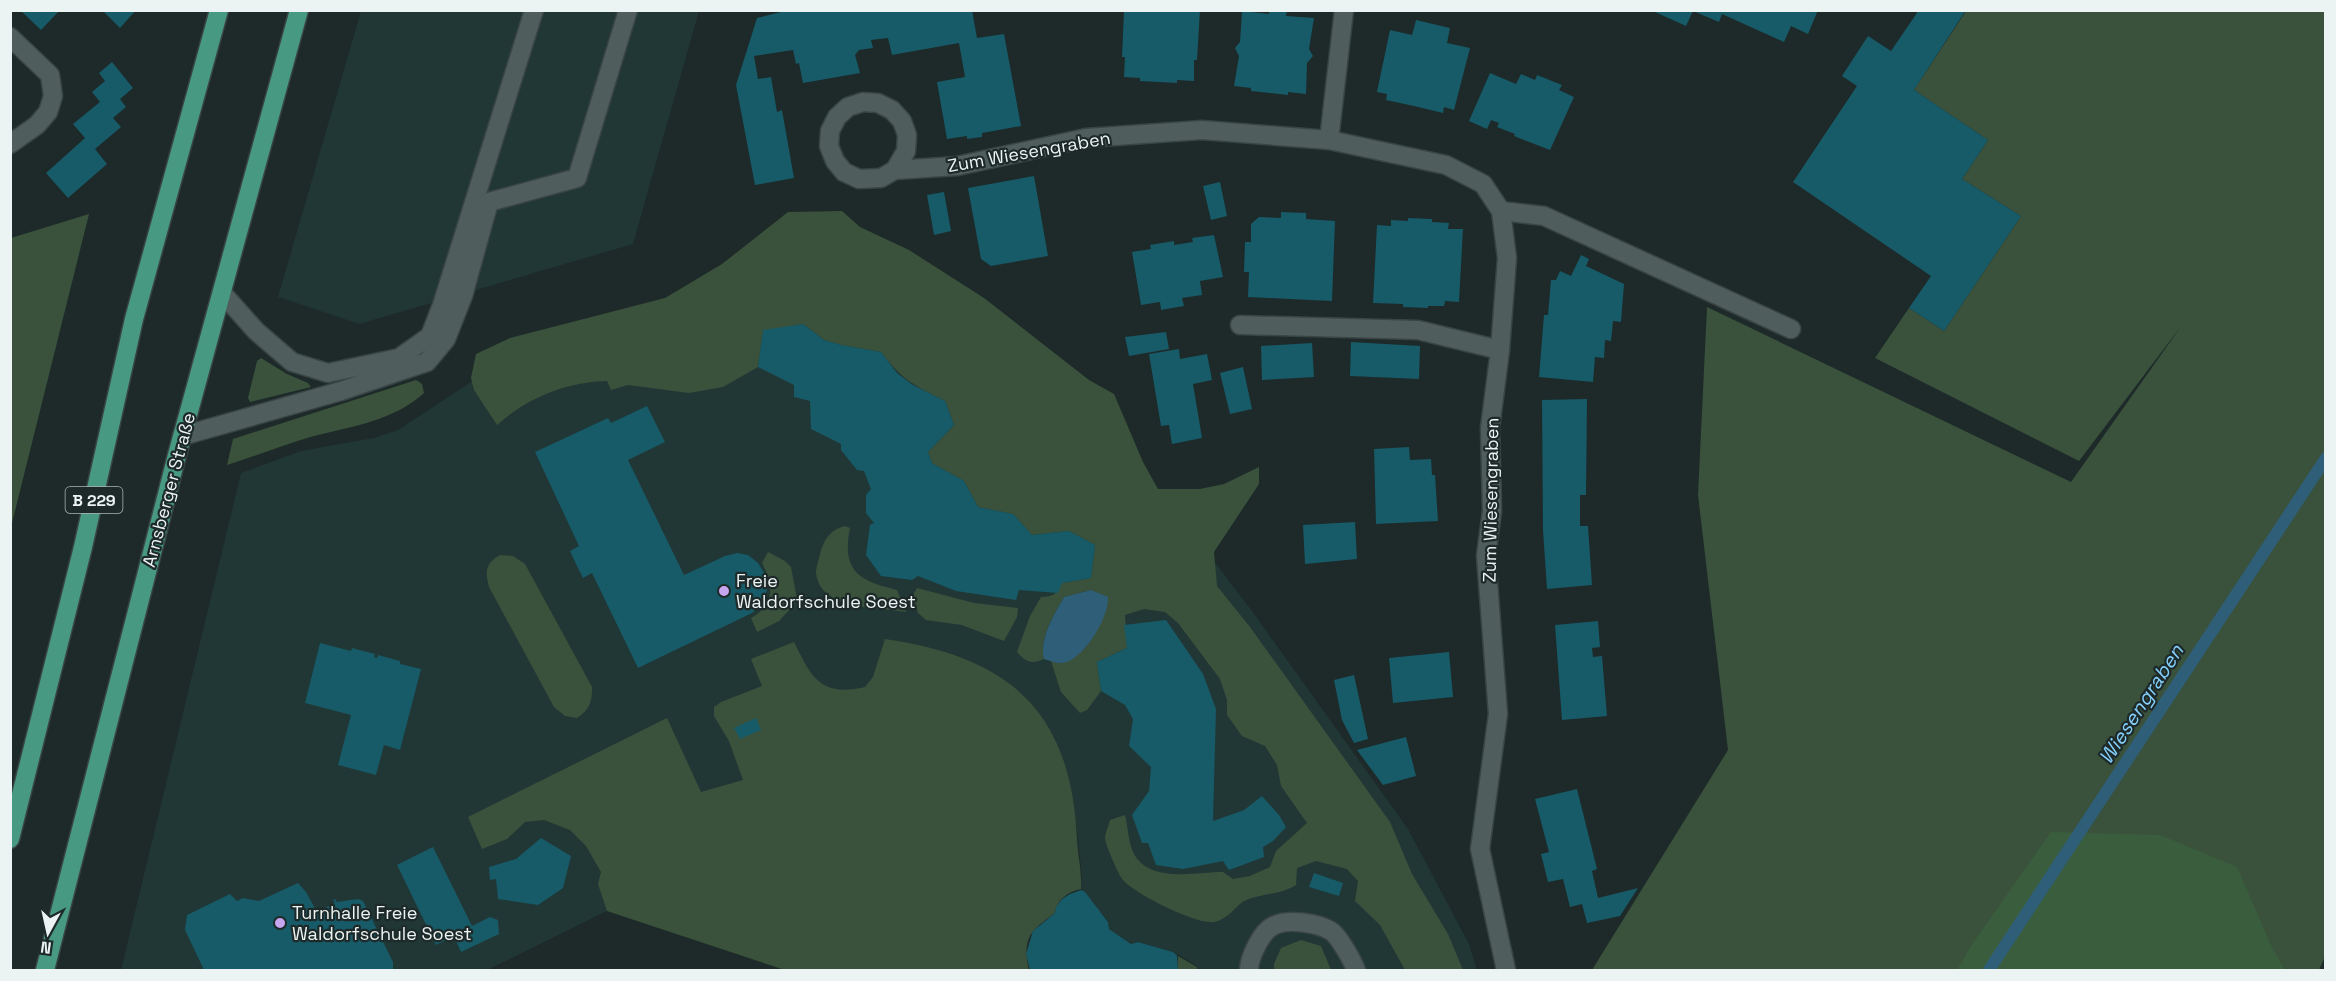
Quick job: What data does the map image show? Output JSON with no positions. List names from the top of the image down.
{
  "streets": {
    "main road": ["Arnsberger Straße", "B 229"],
    "street": ["Zum Wiesengraben"]
  },
  "water": ["Wiesengraben"],
  "places": ["Freie Waldorfschule Soest", "Turnhalle Freie Waldorfschule Soest"],
  "north": "bottom"
}
